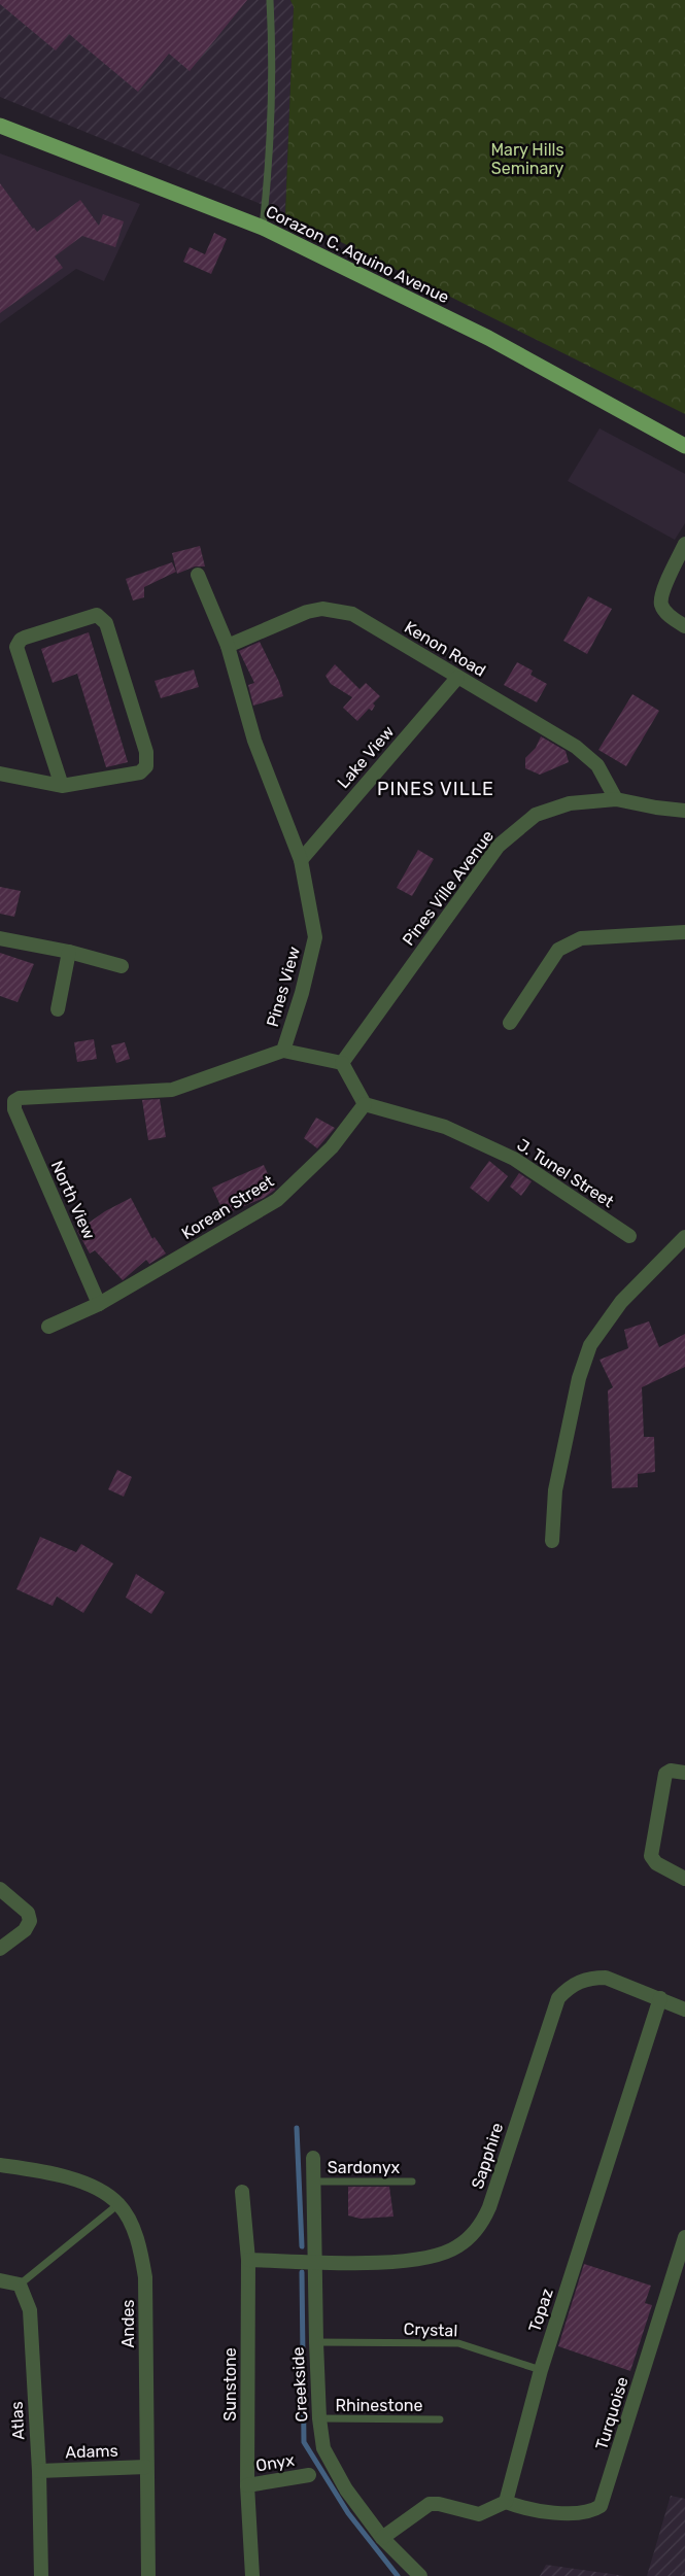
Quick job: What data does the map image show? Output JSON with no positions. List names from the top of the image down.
{
  "streets": {
    "main road": ["Corazon C. Aquino Avenue"],
    "street": [
      "Kenon Road",
      "Lake View",
      "Pines Ville Avenue",
      "Pines View",
      "J. Tunel Street",
      "North View",
      "Korean Street",
      "Sapphire",
      "Topaz",
      "Andes",
      "Sunstone",
      "Creekside",
      "Turquoise",
      "Atlas",
      "Adams",
      "Onyx"
    ],
    "lane": ["Sardonyx", "Crystal", "Rhinestone"]
  },
  "crossings": [
    ["Kenon Road", "Lake View"],
    ["Kenon Road", "Pines Ville Avenue"],
    ["Kenon Road", "Pines View"],
    ["Lake View", "Pines View"],
    ["Pines View", "North View"],
    ["J. Tunel Street", "Korean Street"],
    ["North View", "Korean Street"],
    ["Sapphire", "Topaz"],
    ["Sapphire", "Sunstone"],
    ["Sapphire", "Creekside"],
    ["Sardonyx", "Creekside"],
    ["Topaz", "Crystal"],
    ["Topaz", "Turquoise"],
    ["Andes", "Adams"],
    ["Crystal", "Creekside"],
    ["Sunstone", "Onyx"],
    ["Creekside", "Rhinestone"],
    ["Atlas", "Adams"]
  ],
  "districts": ["PINES VILLE"],
  "parks": ["Mary Hills Seminary"]
}
